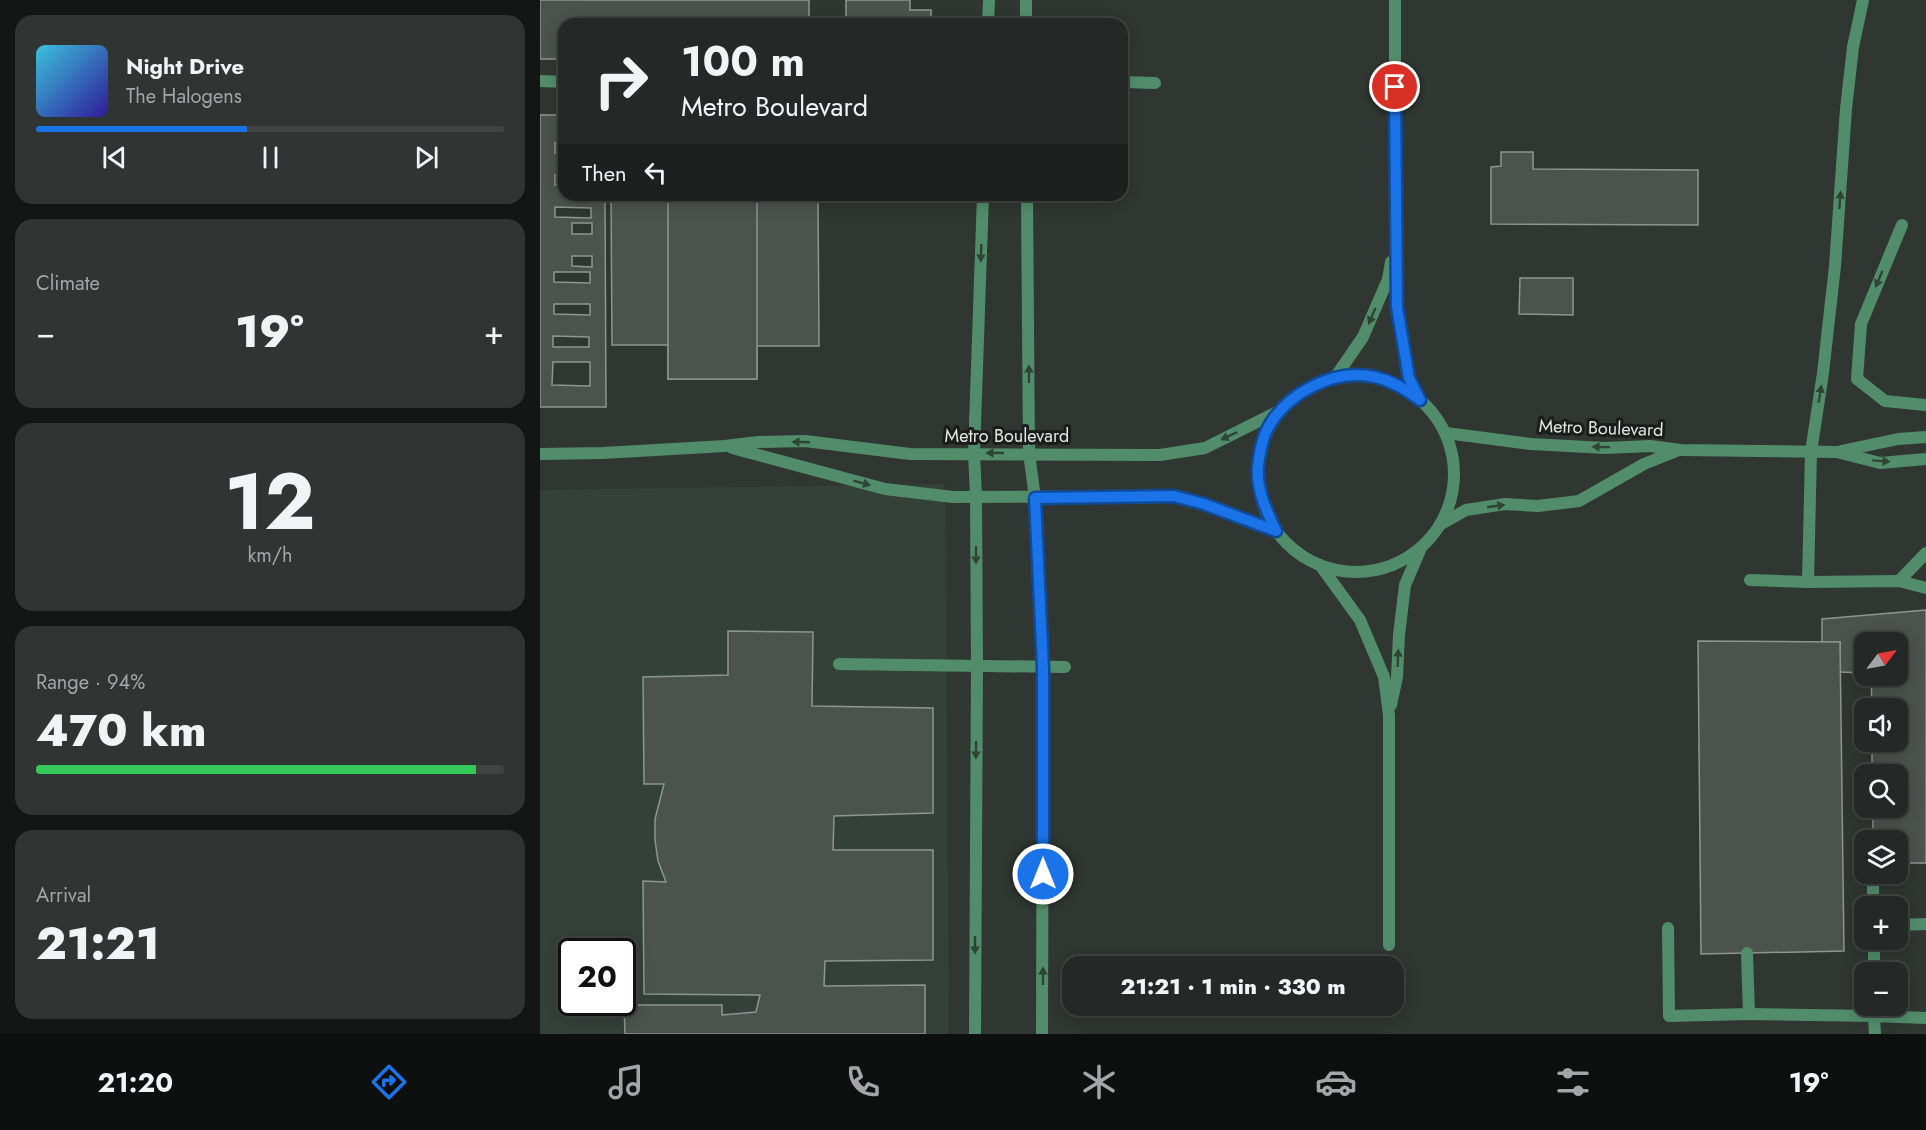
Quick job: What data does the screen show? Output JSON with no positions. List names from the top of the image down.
{
  "streets": {
    "lane": ["Metro Boulevard"]
  },
  "north": "top right",
  "page": {
    "turn": ["100 m", "Metro Boulevard"],
    "song": ["Night Drive", "The Halogens"],
    "then": "Then",
    "tile": [
      "Climate",
      ["12", "km/h"],
      ["Range · 94%", "470 km"],
      ["Arrival", "21:21"]
    ],
    "heat": ["−", "19°", "+"],
    "map_buttons": ["+", "−"],
    "limit": "20",
    "trip": "21:21 · 1 min · 330 m",
    "tabs": ["21:20", "19°"]
  }
}
